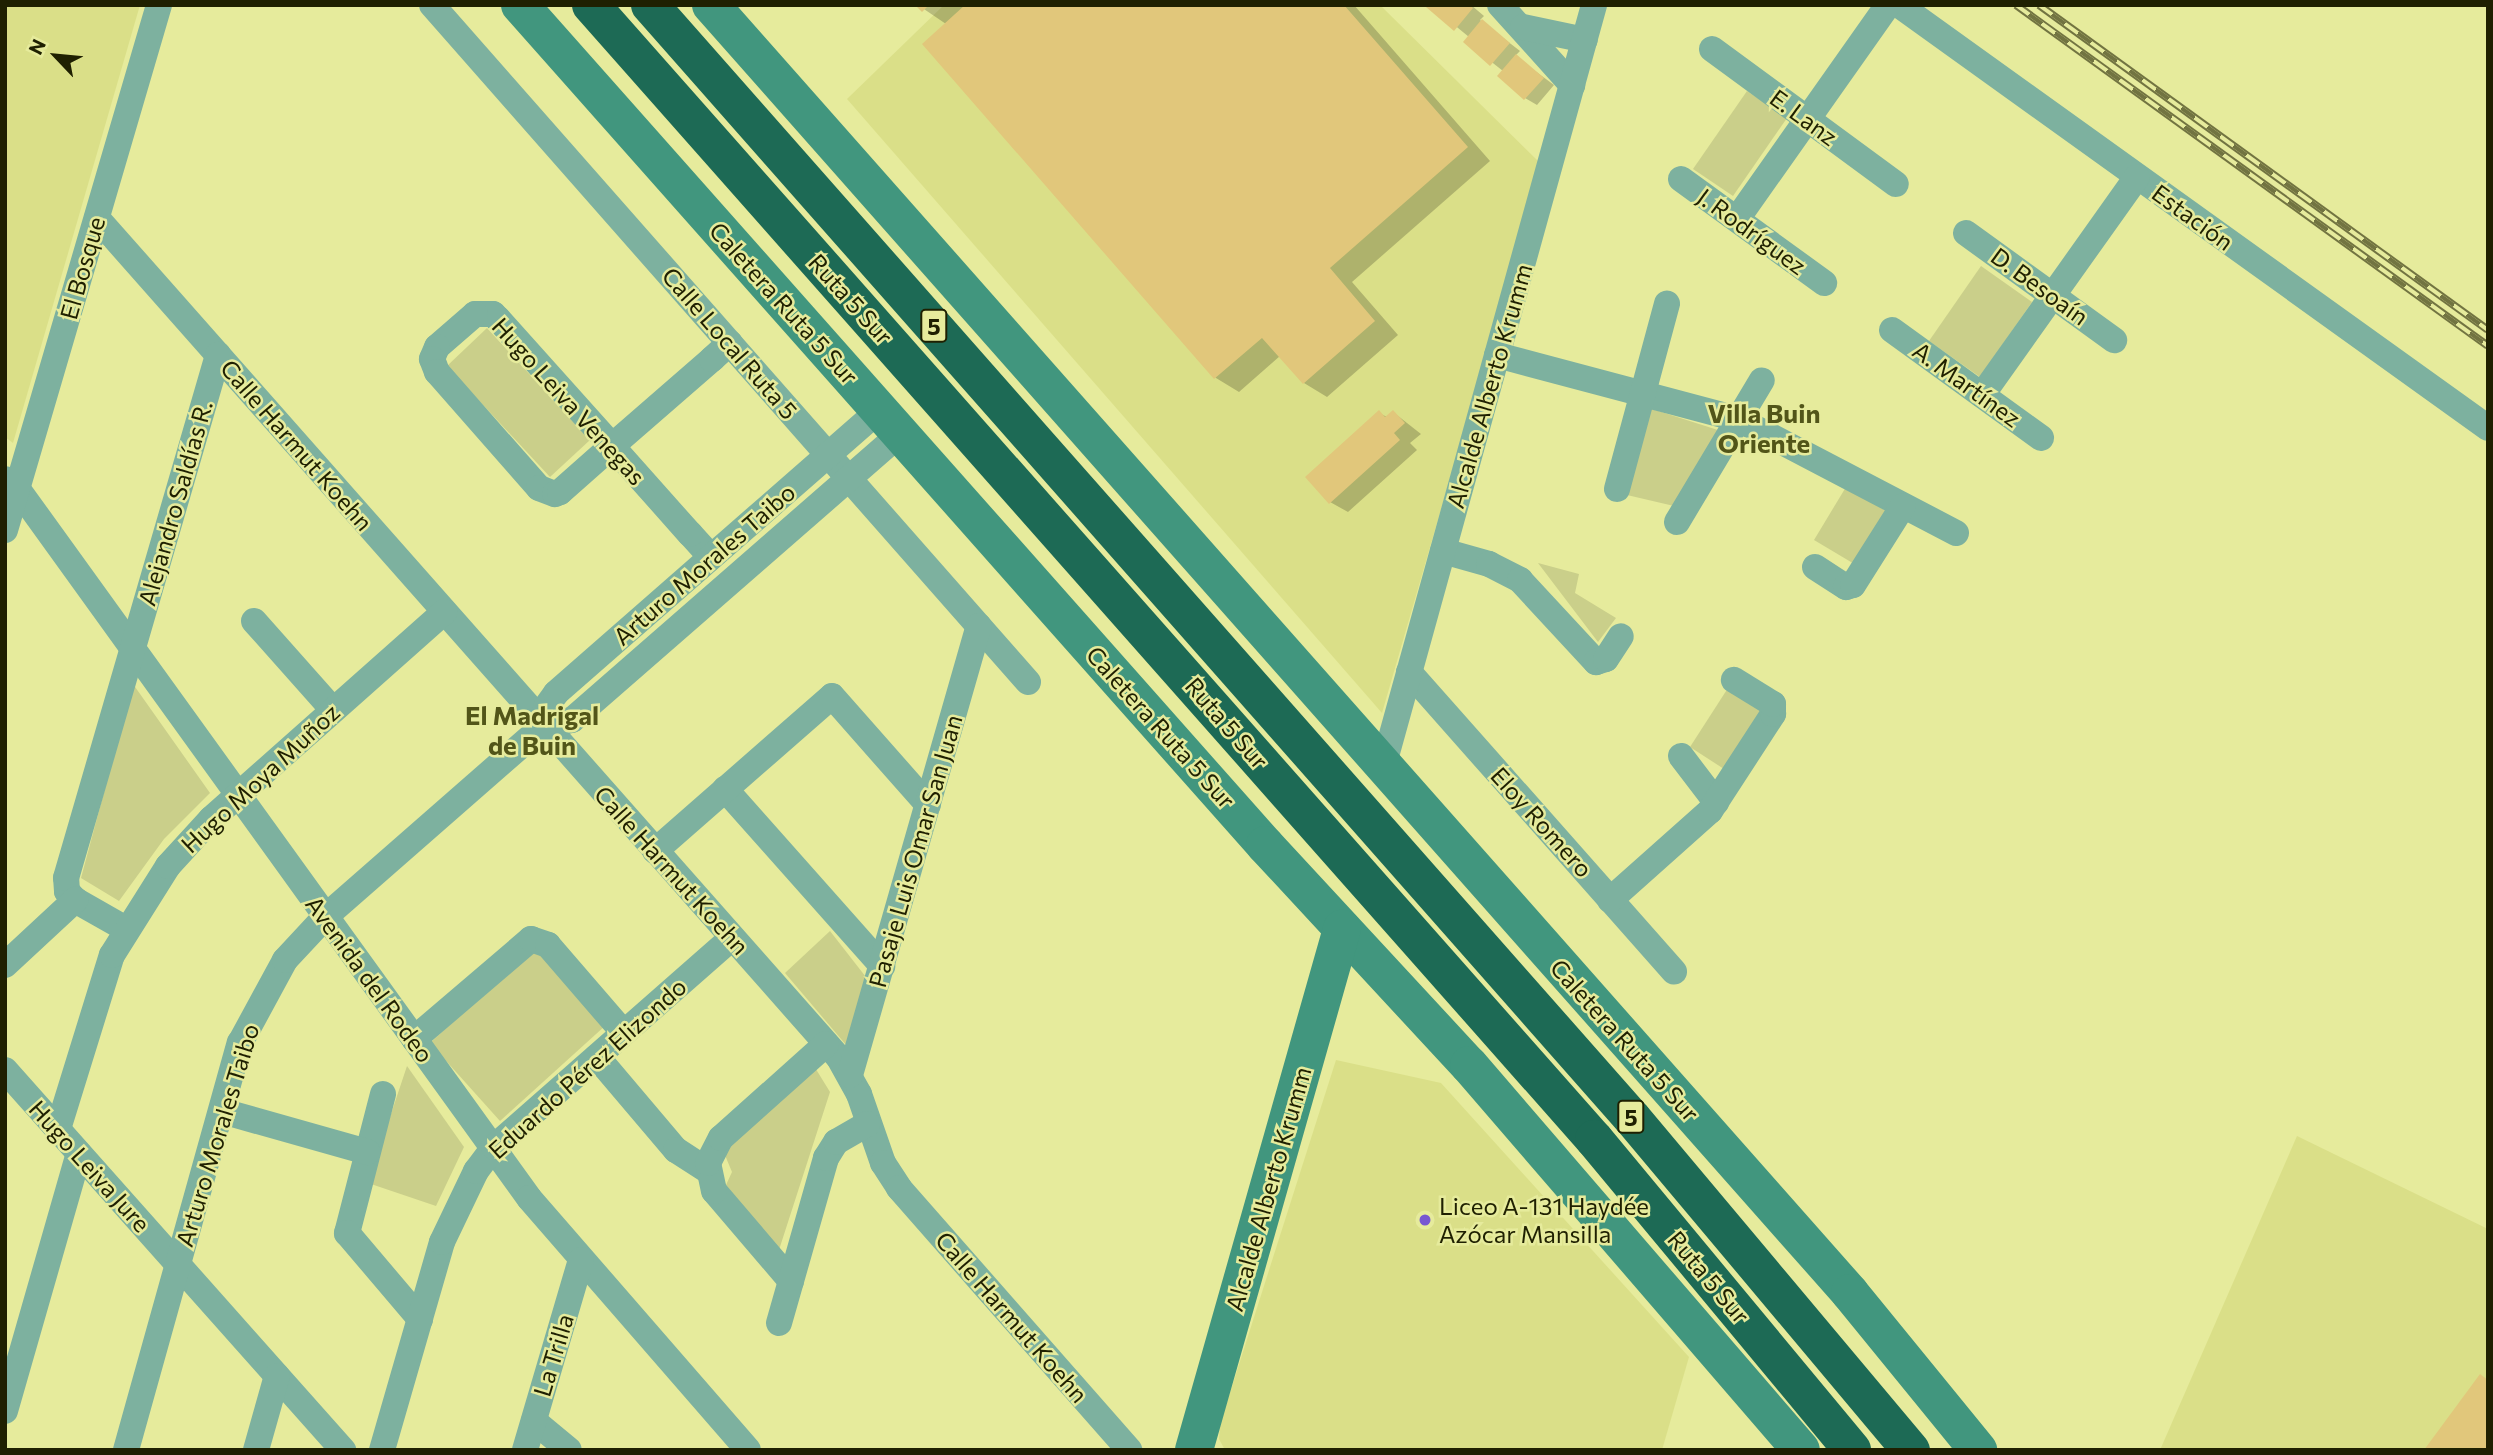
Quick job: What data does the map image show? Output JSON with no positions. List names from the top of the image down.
{
  "streets": {
    "highway": ["Ruta 5 Sur", "5"],
    "main road": ["Caletera Ruta 5 Sur", "Alcalde Alberto Krumm"],
    "street": [
      "E. Lanz",
      "Estación",
      "J. Rodríguez",
      "El Bosque",
      "D. Besoaín",
      "Calle Local Ruta 5",
      "A. Martínez",
      "Hugo Leiva Venegas",
      "Calle Harmut Koehn",
      "Alejandro Saldías R.",
      "Arturo Morales Taibo",
      "Hugo Moya Muñoz",
      "Eloy Romero",
      "Pasaje Luis Omar San Juan",
      "Avenida del Rodeo",
      "Eduardo Pérez Elizondo",
      "Hugo Leiva Jure",
      "La Trilla"
    ]
  },
  "crossings": [
    ["El Bosque", "Calle Harmut Koehn"],
    ["El Bosque", "Avenida del Rodeo"],
    ["Caletera Ruta 5 Sur", "Alcalde Alberto Krumm"],
    ["Caletera Ruta 5 Sur", "Arturo Morales Taibo"],
    ["Calle Local Ruta 5", "Arturo Morales Taibo"],
    ["Calle Local Ruta 5", "Pasaje Luis Omar San Juan"],
    ["Alcalde Alberto Krumm", "Eloy Romero"],
    ["Hugo Leiva Venegas", "Arturo Morales Taibo"],
    ["Calle Harmut Koehn", "Alejandro Saldías R."],
    ["Calle Harmut Koehn", "Arturo Morales Taibo"],
    ["Calle Harmut Koehn", "Hugo Moya Muñoz"],
    ["Calle Harmut Koehn", "Pasaje Luis Omar San Juan"],
    ["Calle Harmut Koehn", "Eduardo Pérez Elizondo"],
    ["Alejandro Saldías R.", "Avenida del Rodeo"],
    ["Arturo Morales Taibo", "Avenida del Rodeo"],
    ["Arturo Morales Taibo", "Hugo Leiva Jure"],
    ["Hugo Moya Muñoz", "Avenida del Rodeo"],
    ["Hugo Moya Muñoz", "Hugo Leiva Jure"],
    ["Avenida del Rodeo", "Eduardo Pérez Elizondo"],
    ["Avenida del Rodeo", "La Trilla"]
  ],
  "districts": ["Villa Buin Oriente", "El Madrigal de Buin"],
  "places": ["Liceo A-131 Haydée Azócar Mansilla"],
  "north": "top left"
}
